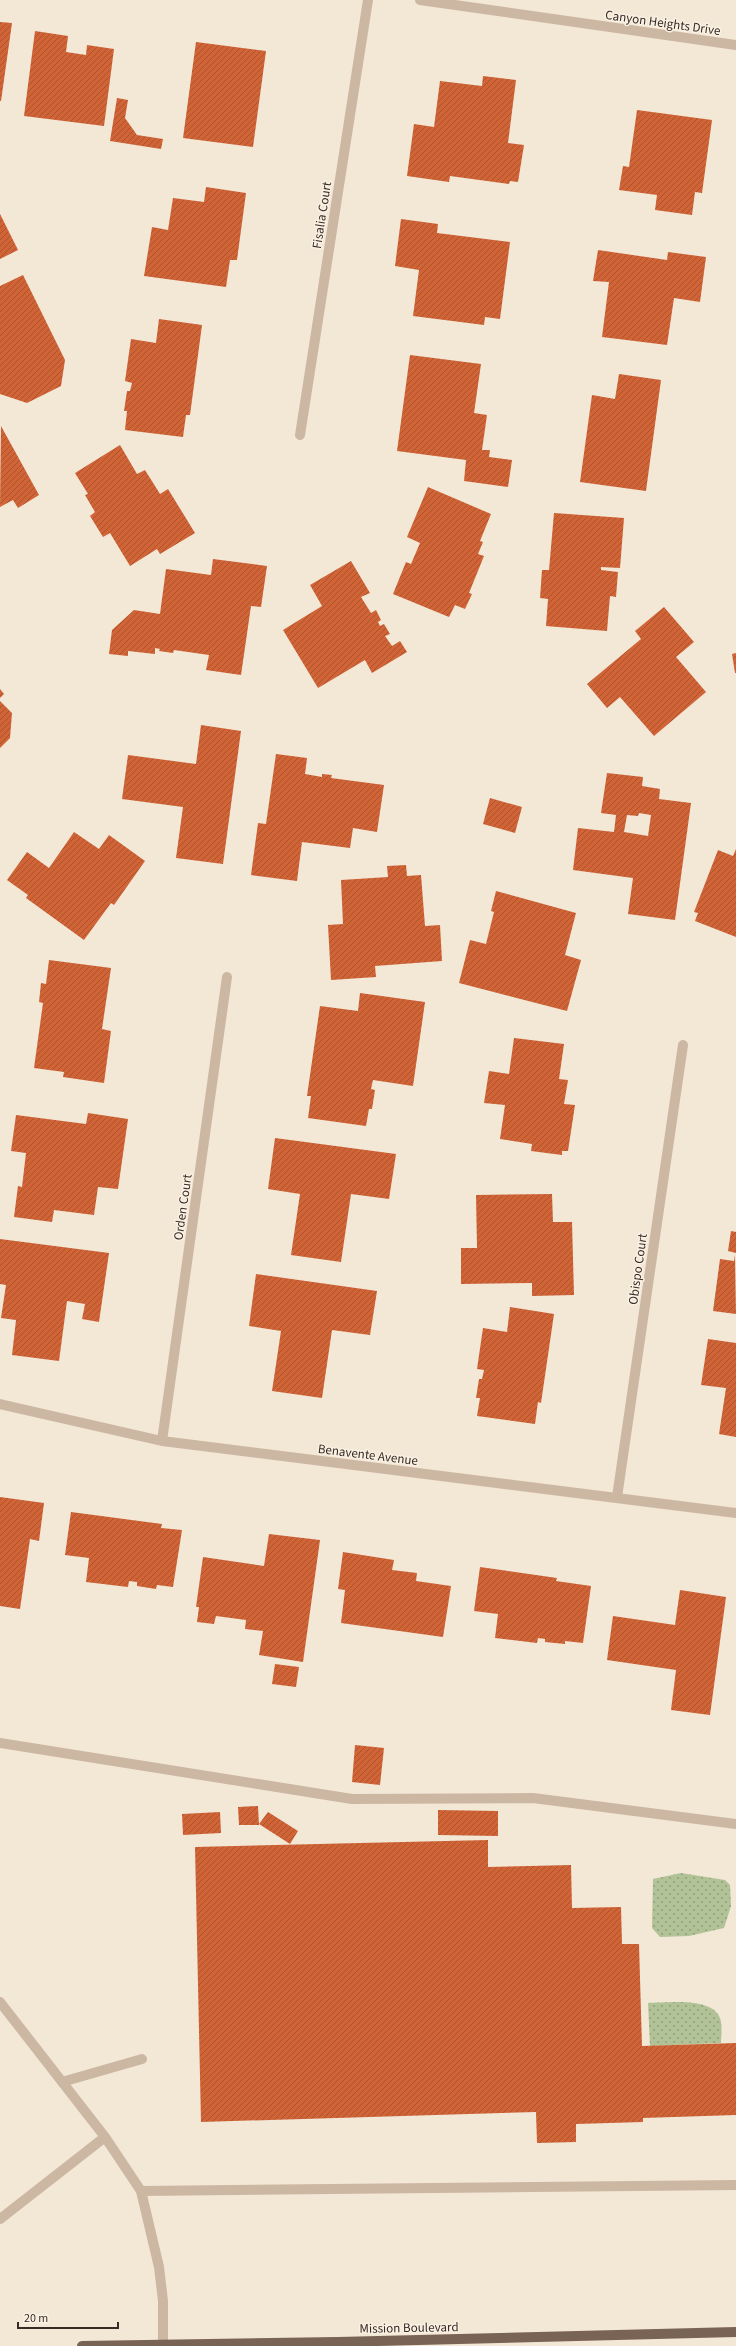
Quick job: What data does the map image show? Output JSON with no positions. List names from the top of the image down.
{
  "streets": {
    "main road": ["Mission Boulevard"],
    "street": [
      "Canyon Heights Drive",
      "Fisalia Court",
      "Orden Court",
      "Obispo Court",
      "Benavente Avenue"
    ]
  },
  "crossings": [
    ["Orden Court", "Benavente Avenue"],
    ["Obispo Court", "Benavente Avenue"]
  ],
  "scale_bar": "20 m"
}
